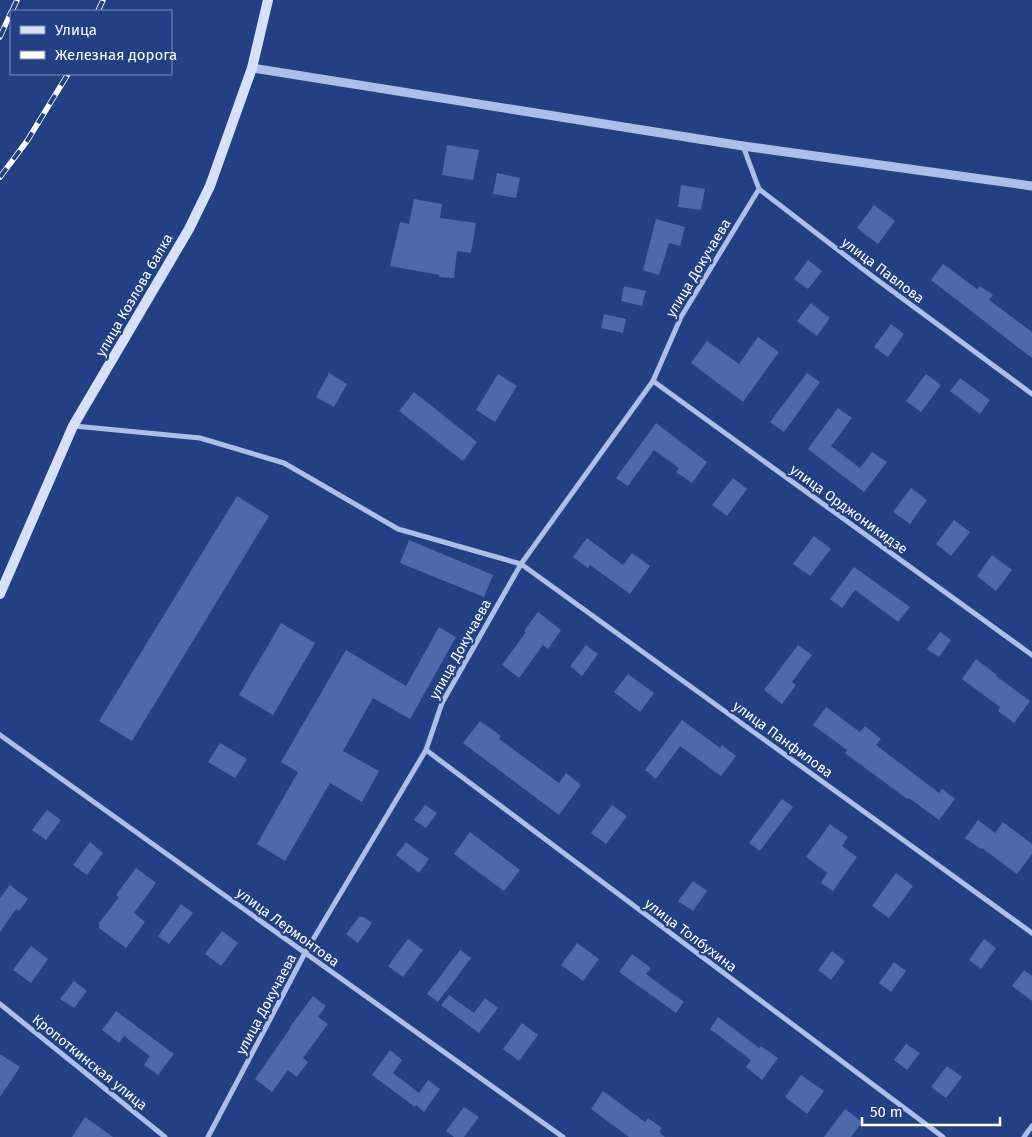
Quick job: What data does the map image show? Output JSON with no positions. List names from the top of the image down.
{
  "streets": {
    "main road": ["улица Козлова балка"],
    "street": [
      "улица Докучаева",
      "улица Павлова",
      "улица Орджоникидзе",
      "улица Панфилова",
      "улица Лермонтова",
      "улица Толбухина",
      "Кропоткинская улица"
    ]
  },
  "crossings": [
    ["улица Докучаева", "улица Павлова"],
    ["улица Докучаева", "улица Орджоникидзе"],
    ["улица Докучаева", "улица Панфилова"],
    ["улица Докучаева", "улица Лермонтова"],
    ["улица Докучаева", "улица Толбухина"]
  ],
  "legend": ["Улица", "Железная дорога"],
  "scale_bar": "50 m"
}
